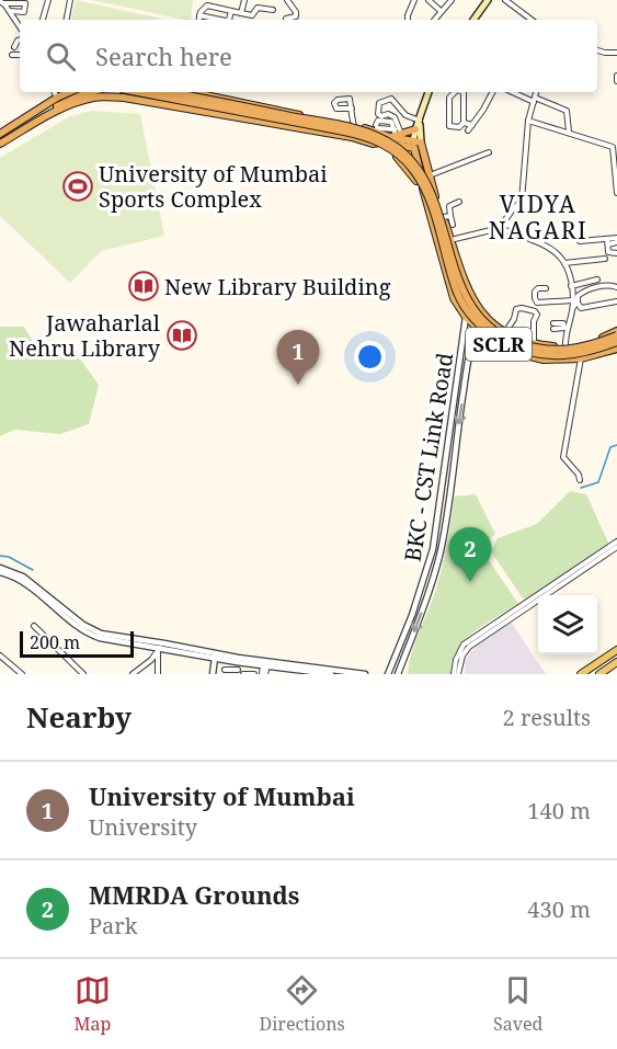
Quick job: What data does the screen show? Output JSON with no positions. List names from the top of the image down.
{
  "streets": {
    "highway": ["SCLR"],
    "street": ["BKC - CST Link Road"]
  },
  "crossings": [
    ["SCLR", "BKC - CST Link Road"]
  ],
  "districts": ["VIDYA NAGARI"],
  "places": {
    "sports": ["University of Mumbai Sports Complex"],
    "library": ["New Library Building", "Jawaharlal Nehru Library"]
  },
  "scale_bar": "200 m",
  "page": {
    "search": "Search here",
    "pins": ["1", "2"],
    "scale": "200 m",
    "heading": ["Nearby", "2 results"],
    "list": [
      {
        "mark": "1",
        "name": "University of Mumbai",
        "note": "University",
        "value": "140 m"
      },
      {
        "mark": "2",
        "name": "MMRDA Grounds",
        "note": "Park",
        "value": "430 m"
      }
    ],
    "nav": ["Map", "Directions", "Saved"]
  }
}
